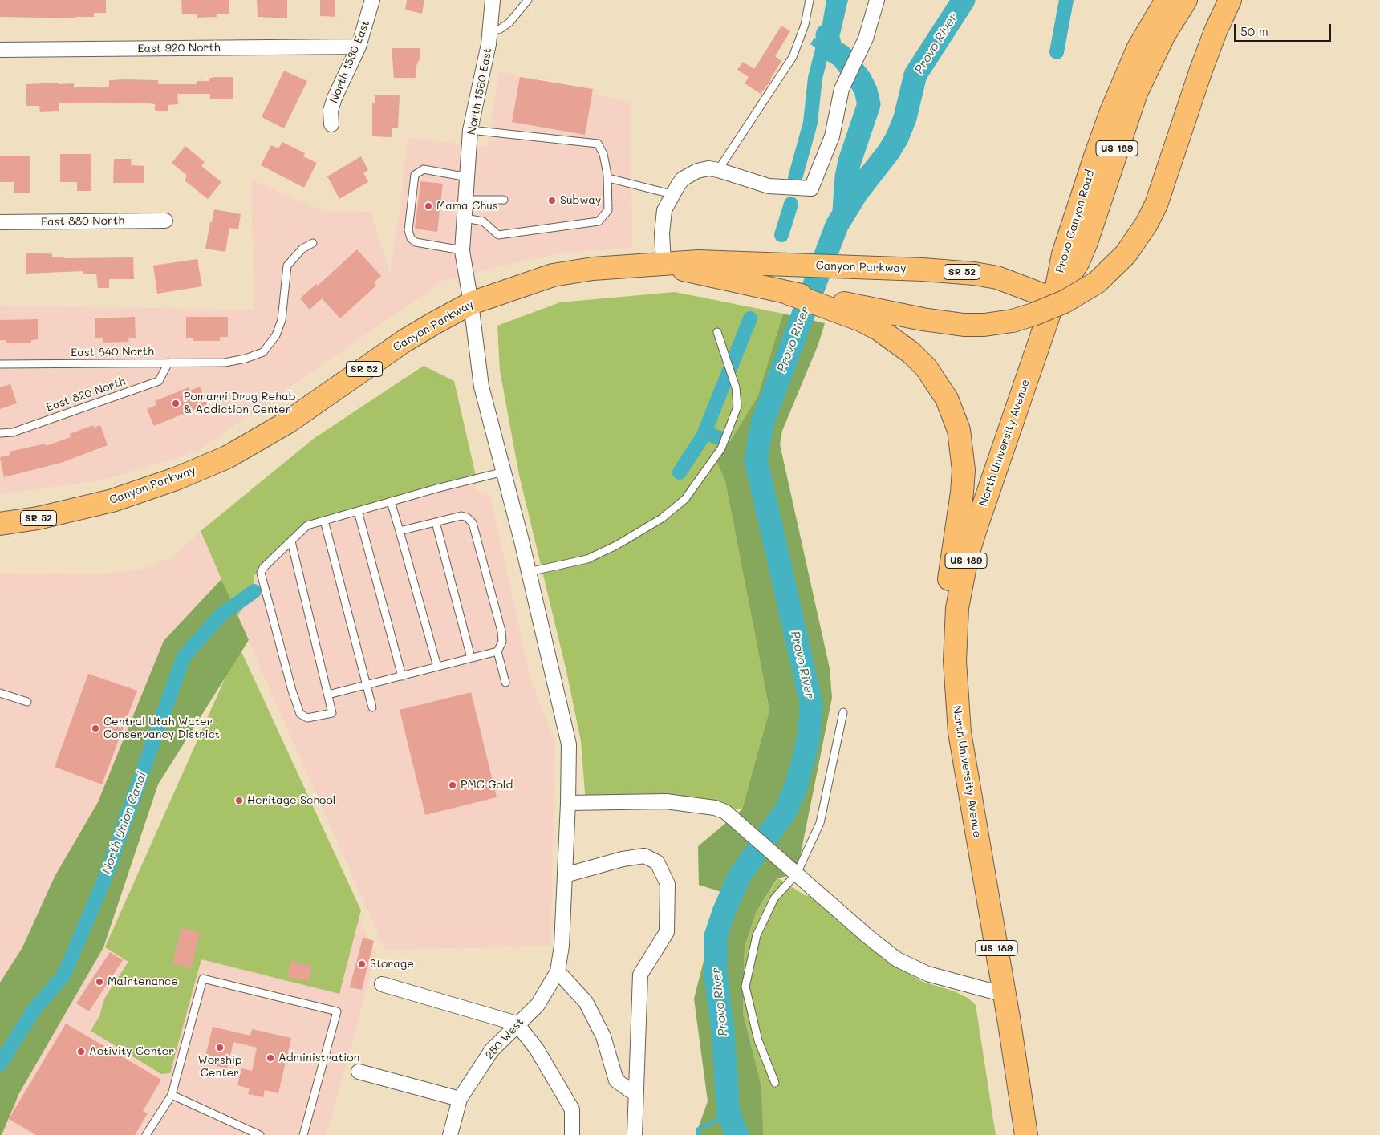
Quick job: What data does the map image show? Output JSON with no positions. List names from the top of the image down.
{
  "streets": {
    "highway": [
      "US 189",
      "Provo Canyon Road",
      "Canyon Parkway",
      "SR 52",
      "North University Avenue"
    ],
    "street": [
      "East 920 North",
      "North 1530 East",
      "North 1560 East",
      "East 880 North",
      "250 West"
    ],
    "lane": ["East 840 North", "East 820 North"]
  },
  "crossings": [
    ["East 920 North", "North 1530 East"],
    ["North 1560 East", "Canyon Parkway"],
    ["North 1560 East", "250 West"],
    ["Provo Canyon Road", "Canyon Parkway"],
    ["Provo Canyon Road", "North University Avenue"],
    ["Canyon Parkway", "North University Avenue"],
    ["East 840 North", "East 820 North"]
  ],
  "water": ["Provo River", "North Union Canal"],
  "places": [
    "Subway",
    "Mama Chus",
    "Pomarri Drug Rehab & Addiction Center",
    "Central Utah Water Conservancy District",
    "PMC Gold",
    "Heritage School",
    "Storage",
    "Maintenance",
    "Worship Center",
    "Activity Center",
    "Administration"
  ],
  "scale_bar": "50 m"
}
